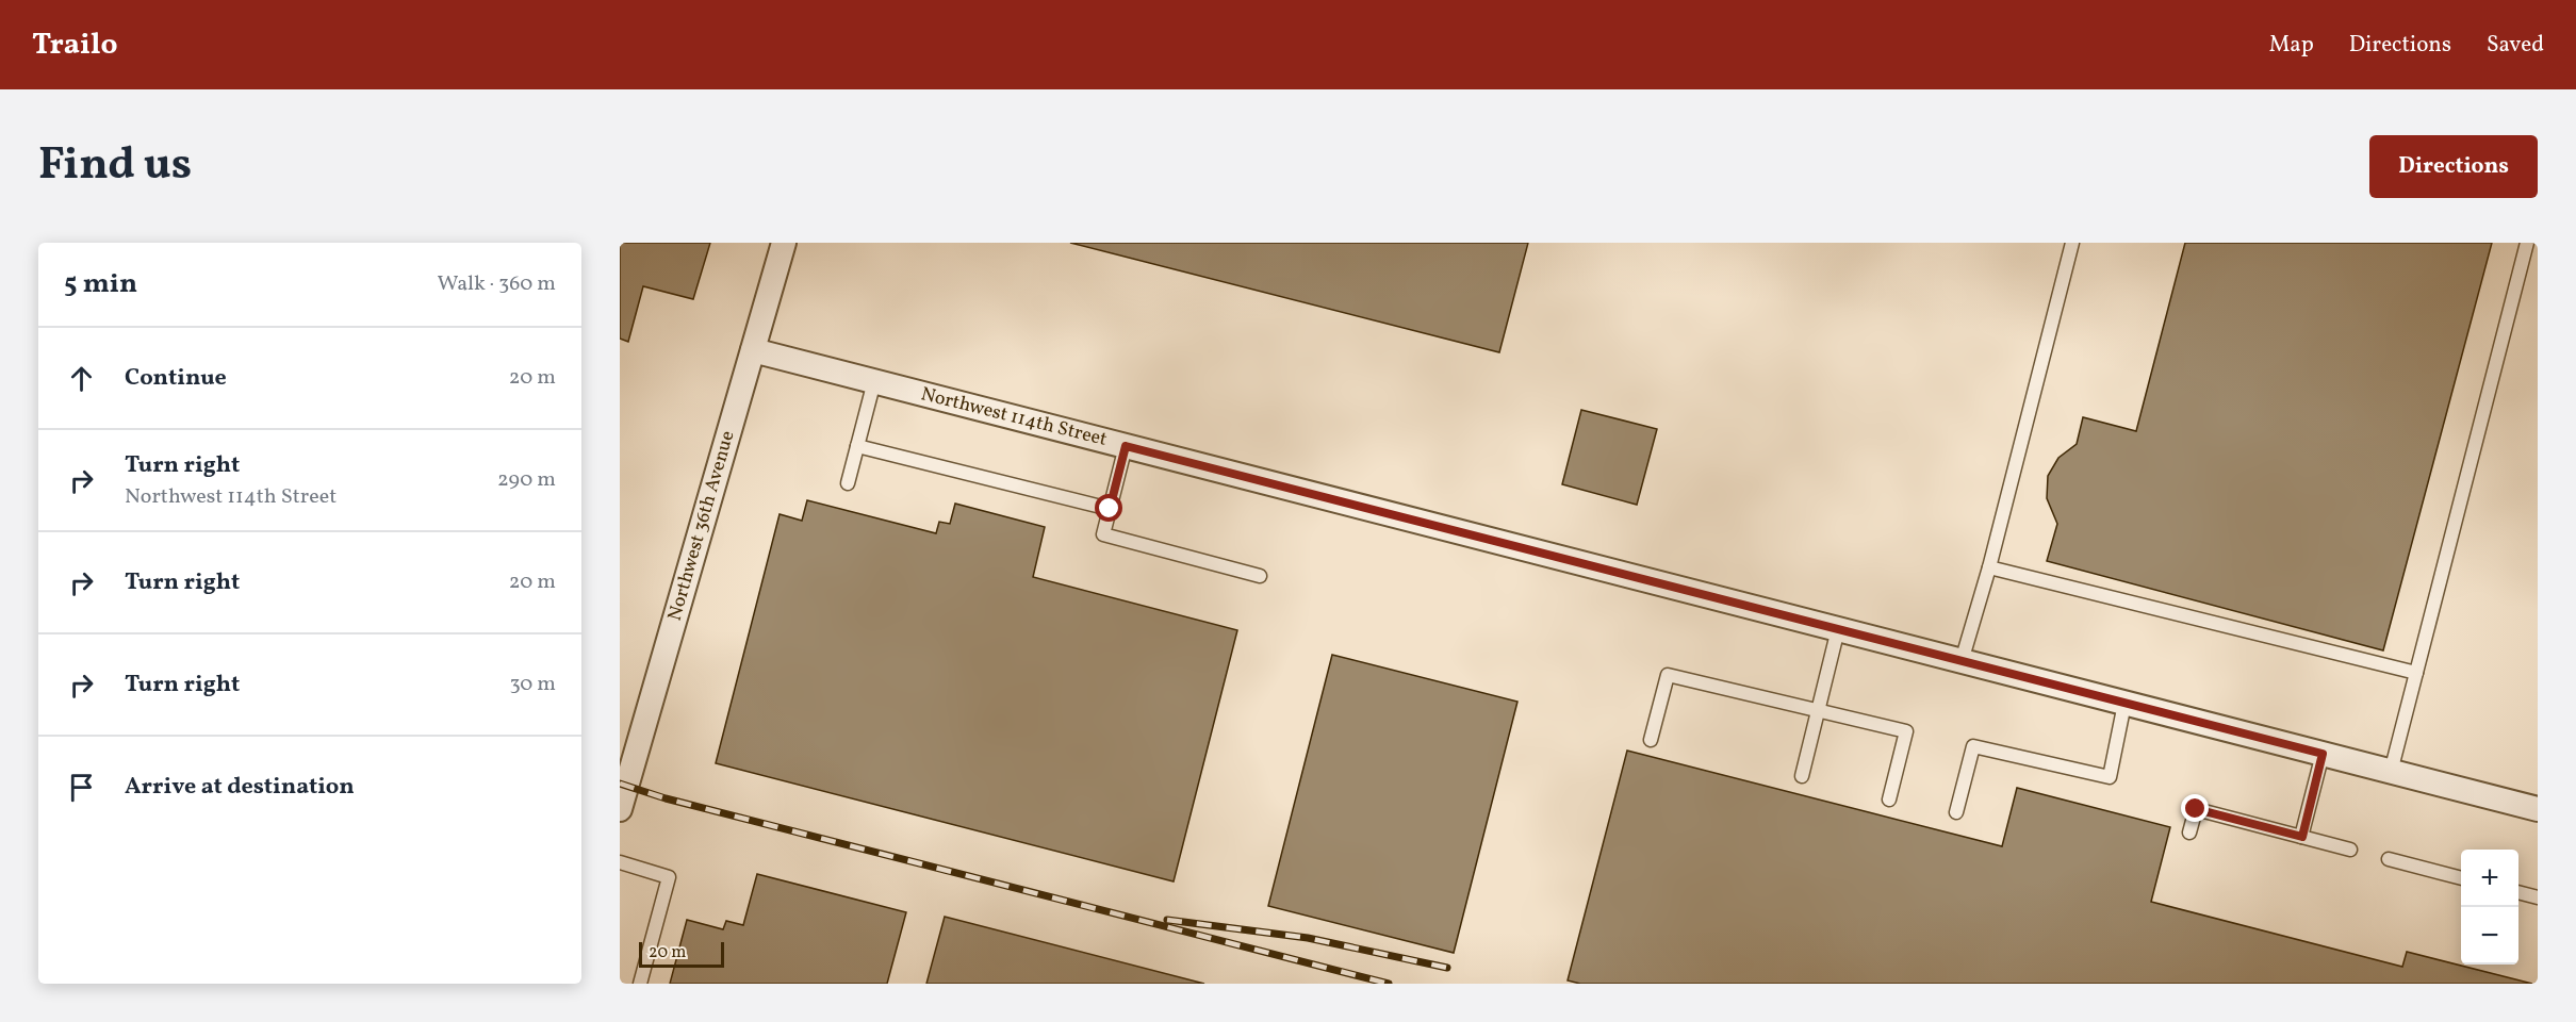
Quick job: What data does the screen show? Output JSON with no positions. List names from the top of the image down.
{
  "streets": {
    "street": ["Northwest 114th Street", "Northwest 36th Avenue"]
  },
  "crossings": [
    ["Northwest 114th Street", "Northwest 36th Avenue"]
  ],
  "scale_bar": "20 m",
  "page": {
    "header": "Trailo",
    "nav": ["Map", "Directions", "Saved"],
    "title": "Find us",
    "buttons": "Directions",
    "heading": ["5 min", "Walk · 360 m"],
    "list": [
      ["Continue", "20 m"],
      ["Turn right", "Northwest 114th Street", "290 m"],
      ["Turn right", "20 m"],
      ["Turn right", "30 m"],
      "Arrive at destination"
    ],
    "map_buttons": ["+", "−"],
    "scale": "20 m"
  }
}
